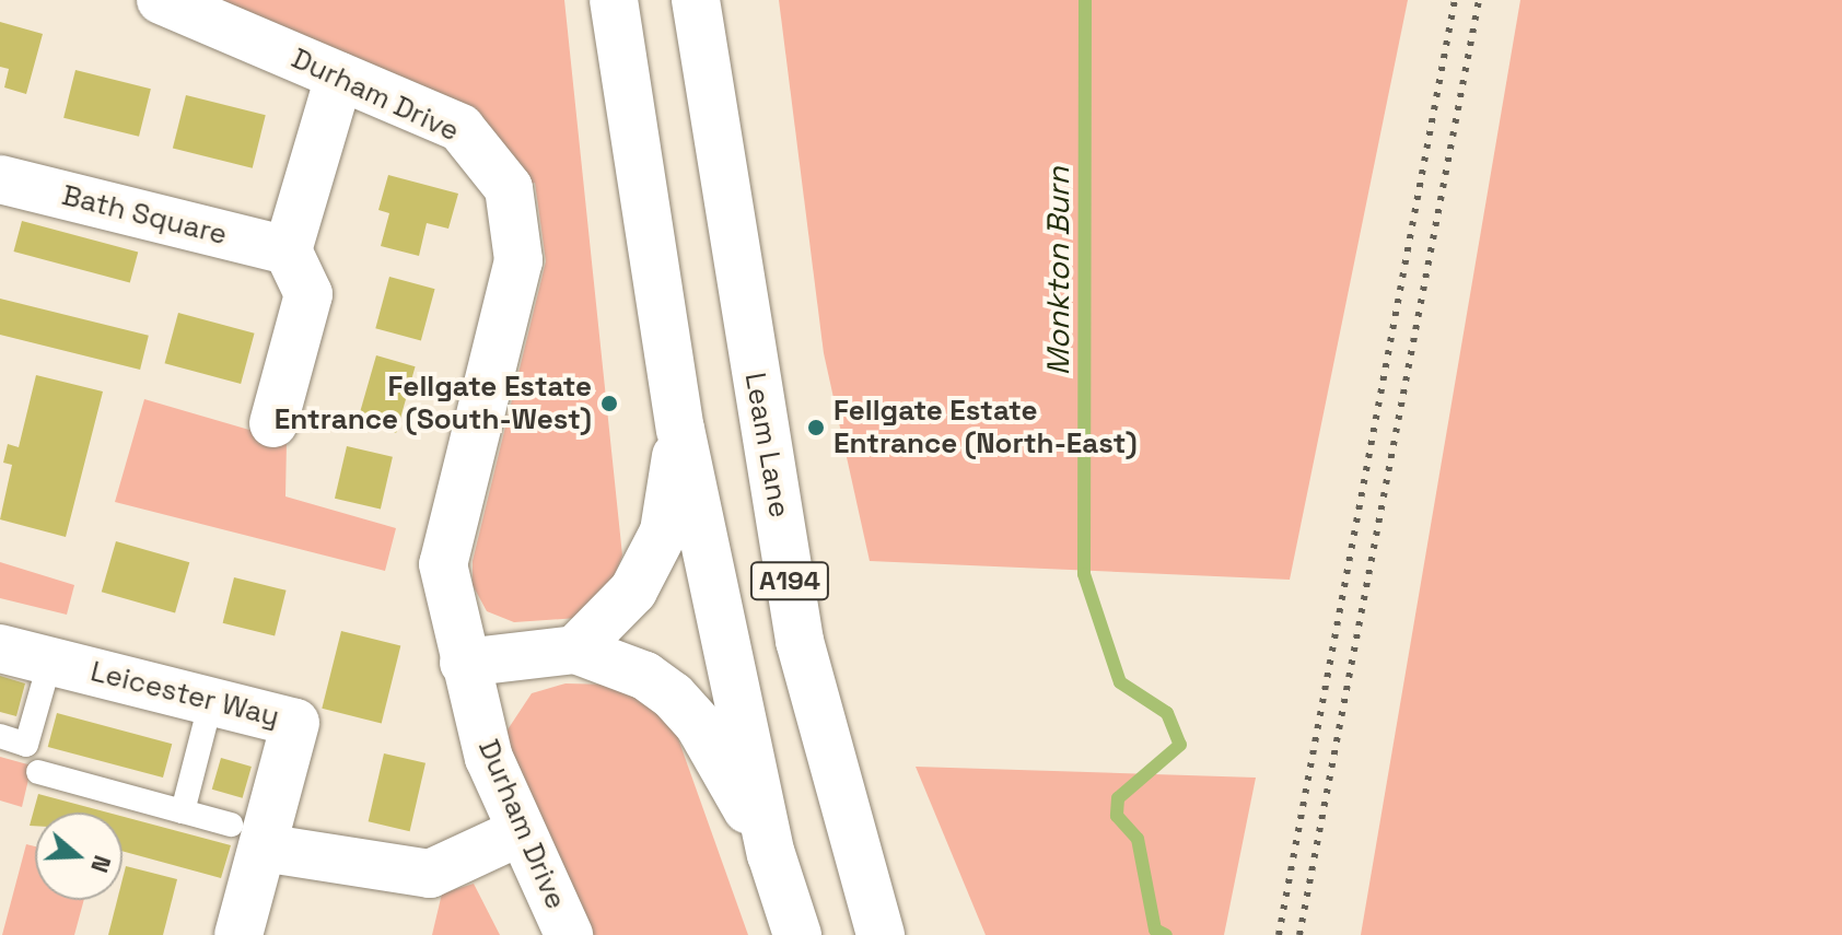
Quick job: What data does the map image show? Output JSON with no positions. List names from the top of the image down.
{
  "streets": {
    "main road": [
      "Durham Drive",
      "Bath Square",
      "Leam Lane",
      "A194",
      "Leicester Way"
    ]
  },
  "water": ["Monkton Burn"],
  "places": ["Fellgate Estate Entrance (South-West)", "Fellgate Estate Entrance (North-East)"],
  "north": "right"
}
